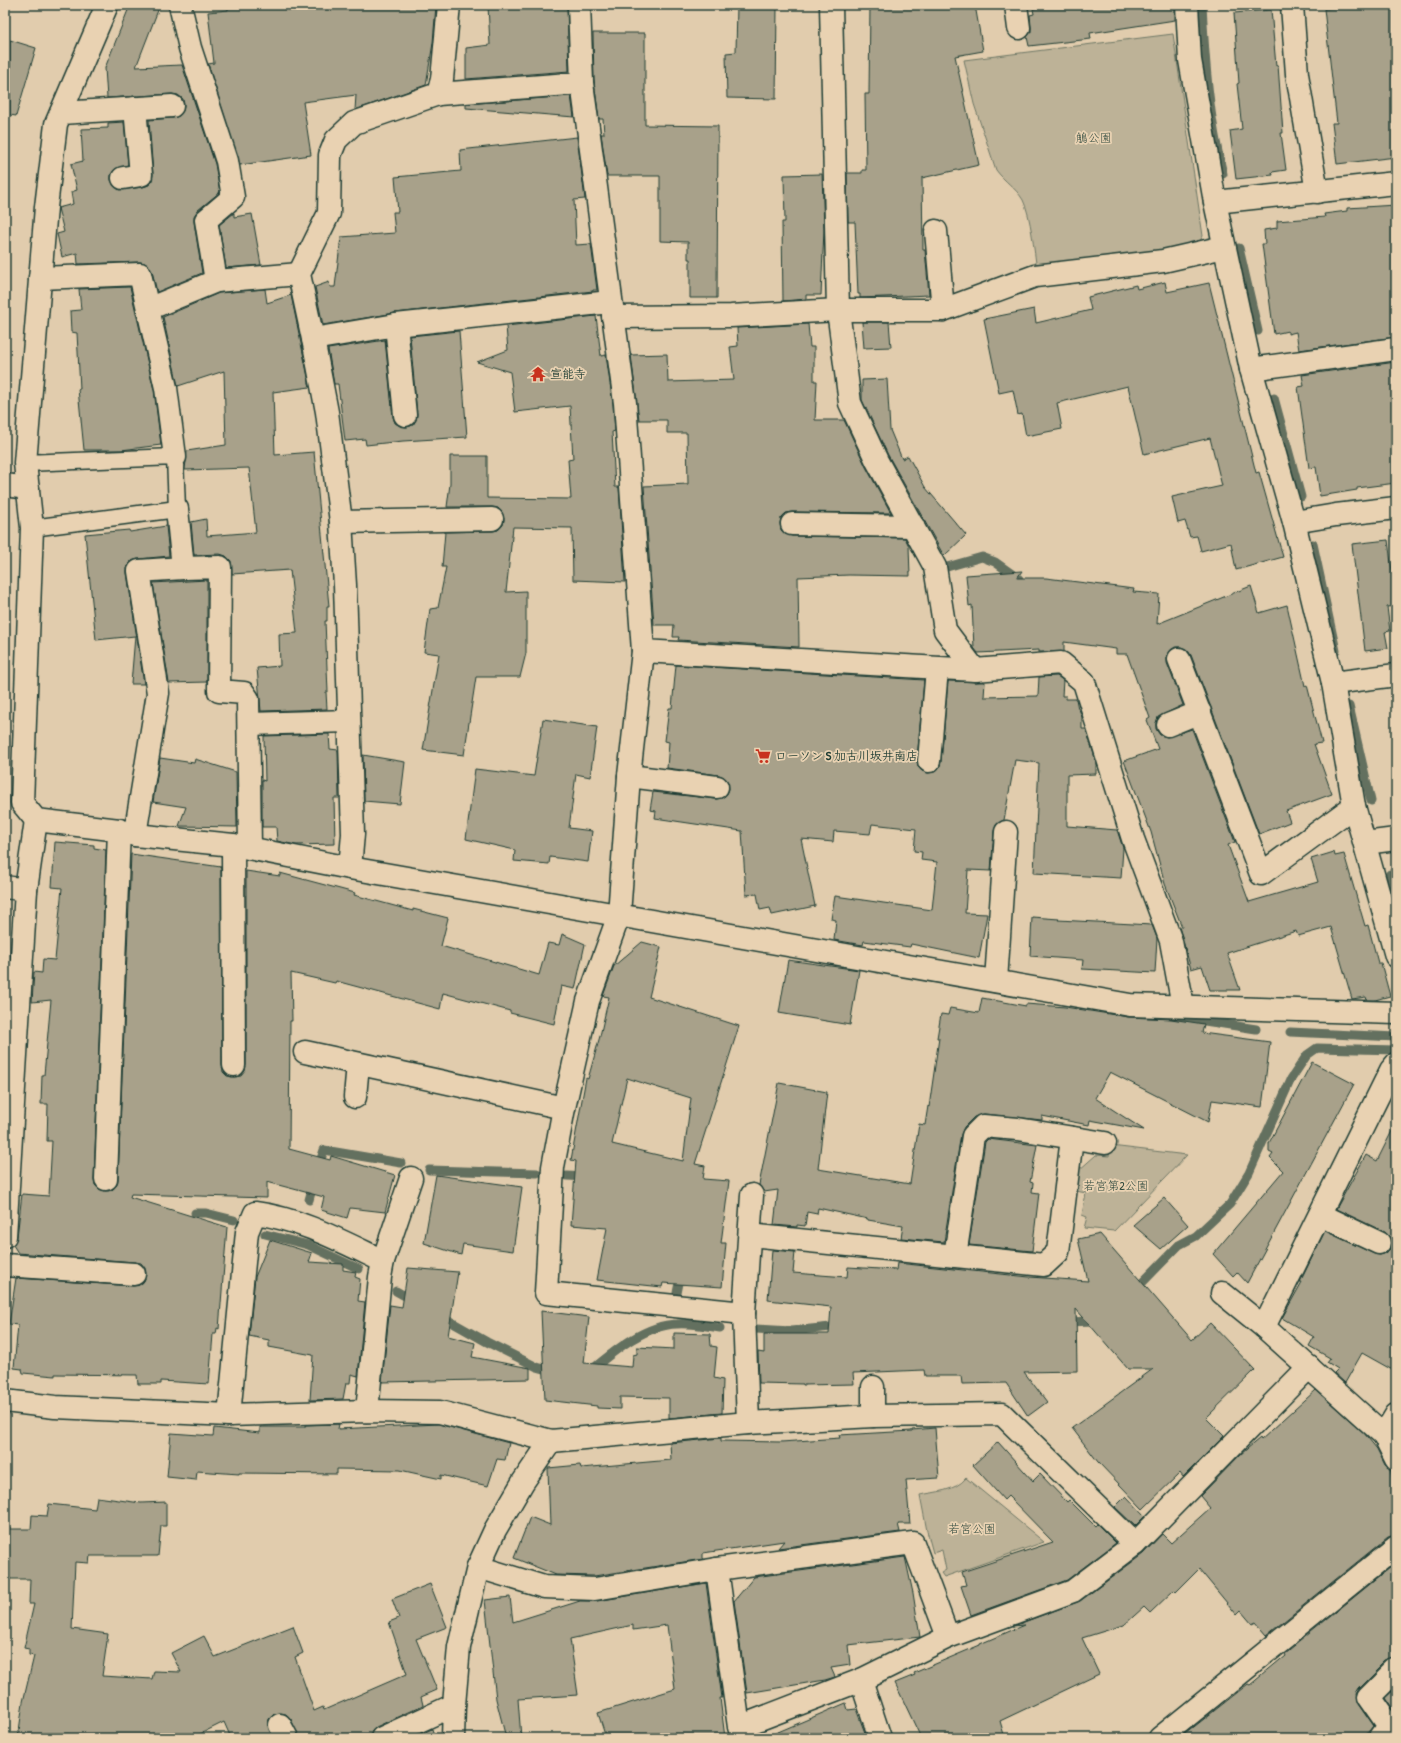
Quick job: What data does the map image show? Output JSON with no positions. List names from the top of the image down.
{
  "parks": ["鵤公園", "若宮第2公園", "若宮公園"],
  "places": {
    "temple": ["宣能寺"],
    "supermarket": ["ローソン S 加古川坂井南店"]
  }
}
